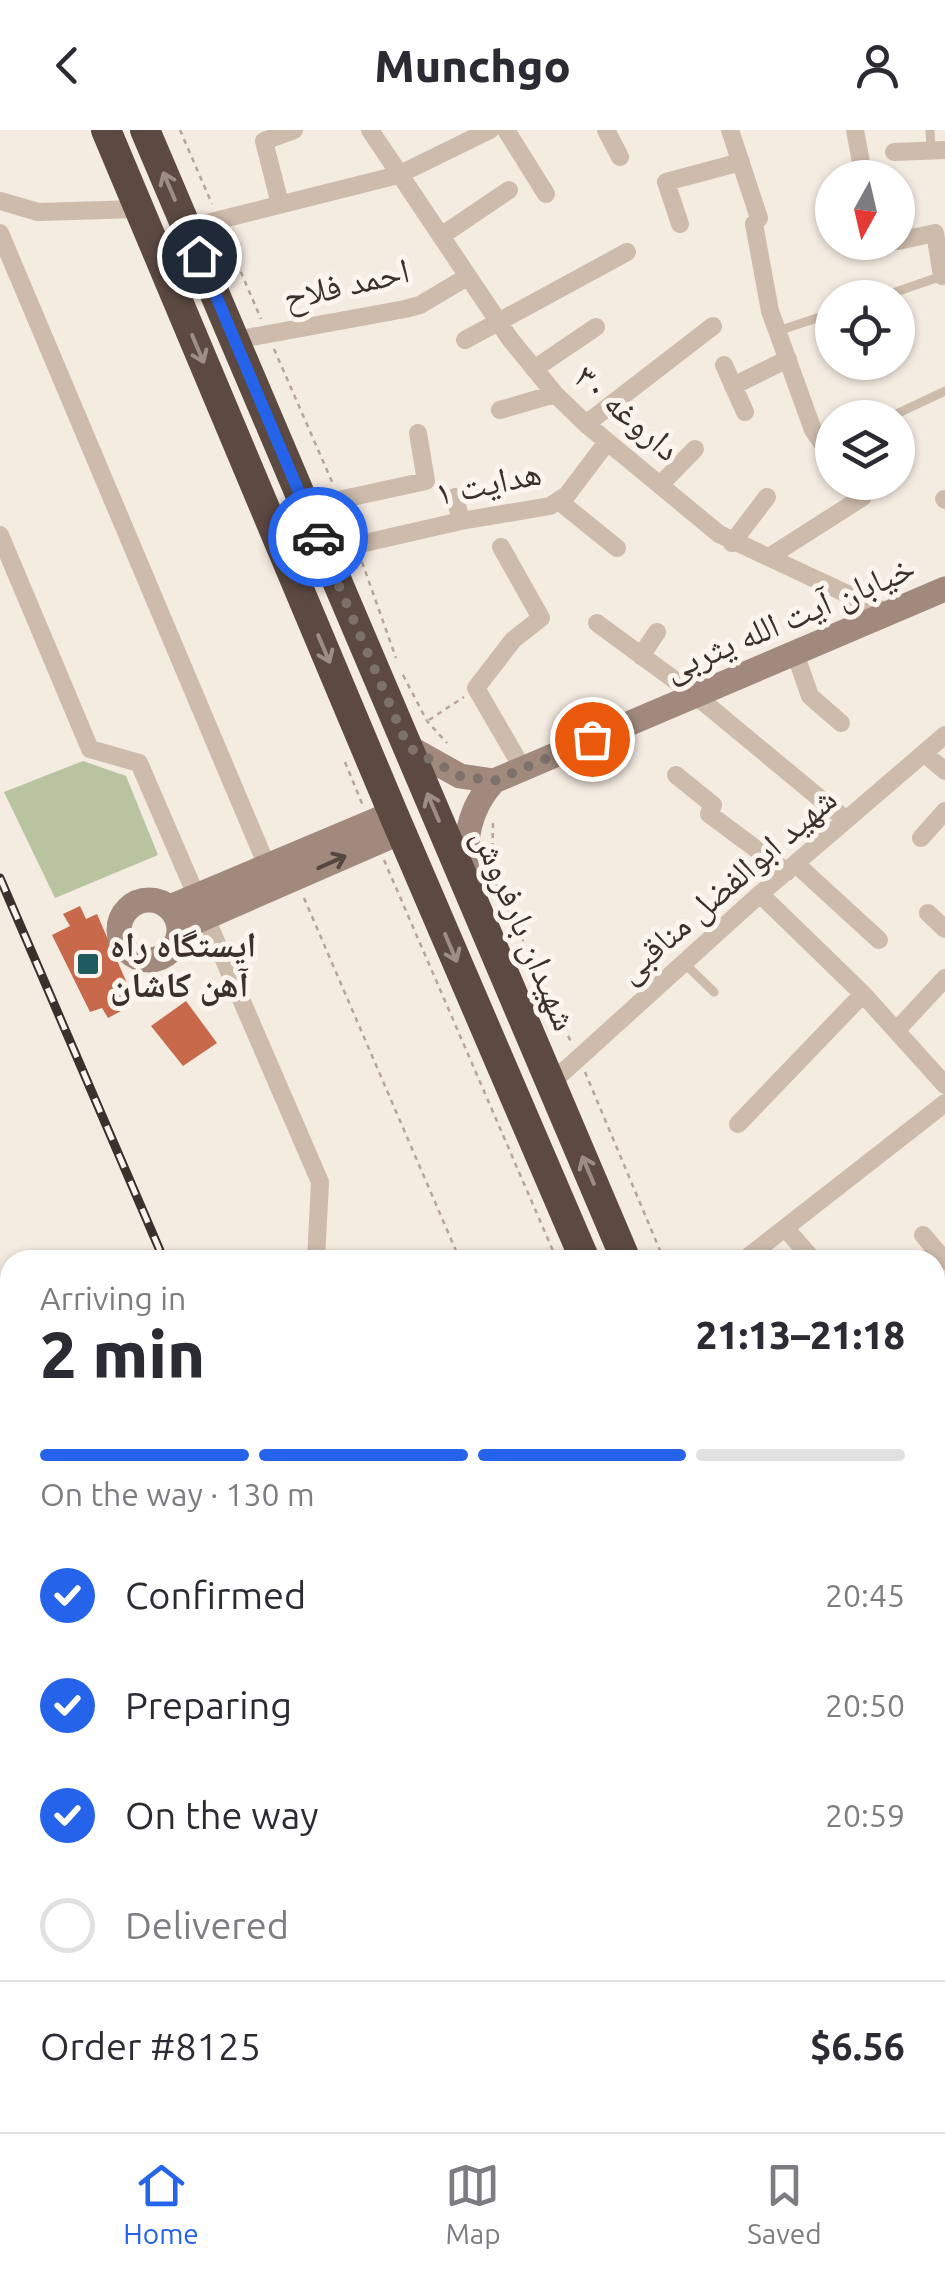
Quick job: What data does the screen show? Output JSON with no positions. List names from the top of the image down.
{
  "streets": {
    "highway": ["شهیدان بارفروش"],
    "main road": ["خیابان آیت الله یثربی"],
    "street": [
      "احمد فلاح",
      "داروغه ۳۰",
      "هدایت ۱",
      "شهید ابوالفضل مناقبی"
    ]
  },
  "crossings": [
    ["احمد فلاح", "داروغه ۳۰"],
    ["احمد فلاح", "شهیدان بارفروش"],
    ["داروغه ۳۰", "هدایت ۱"],
    ["داروغه ۳۰", "خیابان آیت الله یثربی"],
    ["شهید ابوالفضل مناقبی", "شهیدان بارفروش"]
  ],
  "places": {
    "transit": ["ایستگاه راه آهن کاشان"]
  },
  "north": "bottom",
  "page": {
    "header": "Munchgo",
    "heading": ["2 min", "Arriving in", "21:13–21:18"],
    "panel": ["Order #8125", "$6.56"],
    "bar": "On the way · 130 m",
    "list": [
      ["Confirmed", "20:45"],
      ["Preparing", "20:50"],
      ["On the way", "20:59"],
      "Delivered"
    ],
    "tabs": ["Home", "Map", "Saved"]
  }
}
